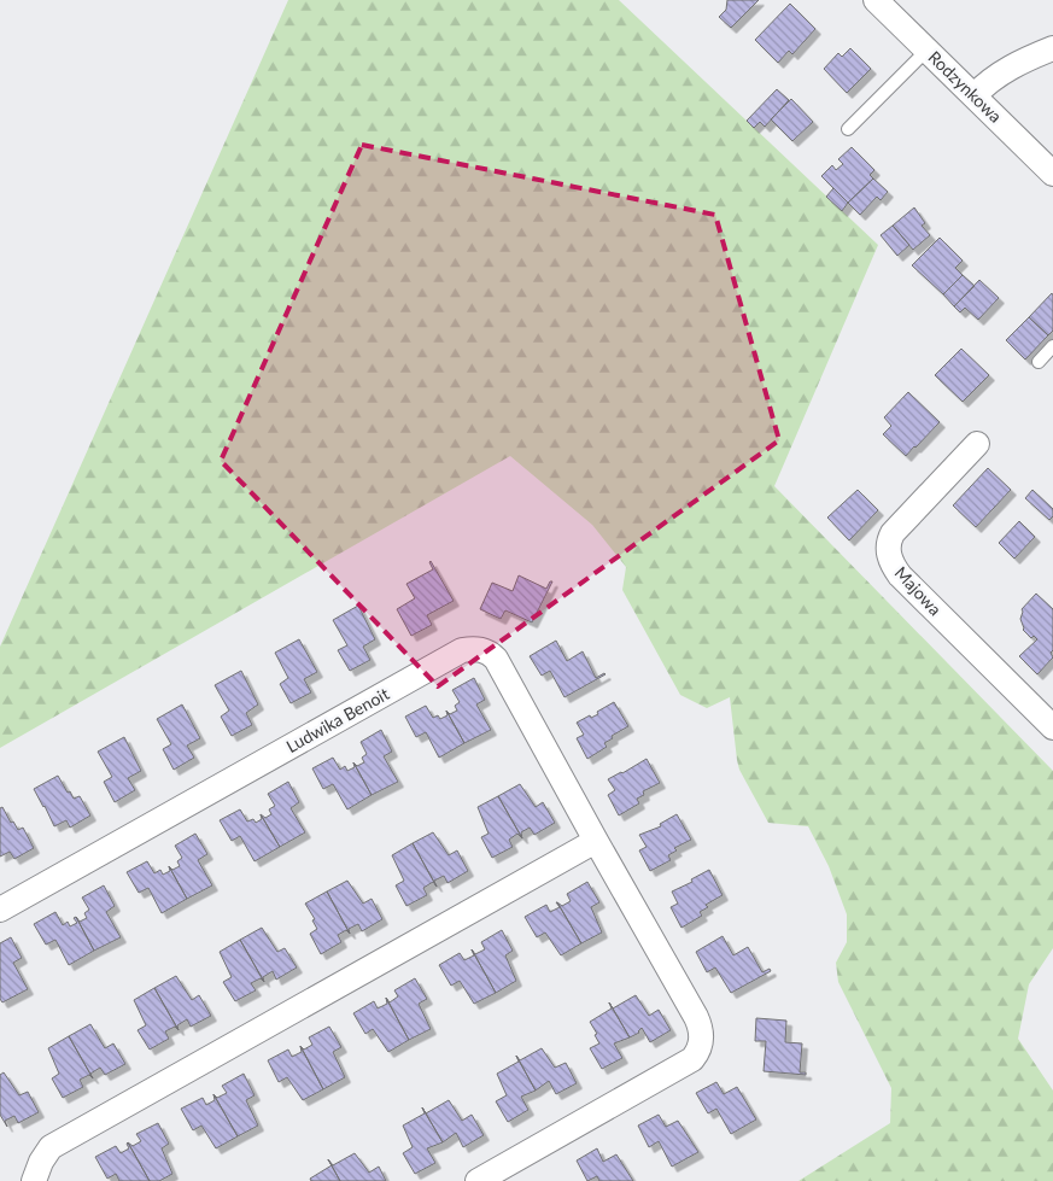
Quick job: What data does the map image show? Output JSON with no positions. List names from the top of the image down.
{
  "streets": {
    "street": ["Rodzynkowa", "Majowa", "Ludwika Benoit"]
  }
}
